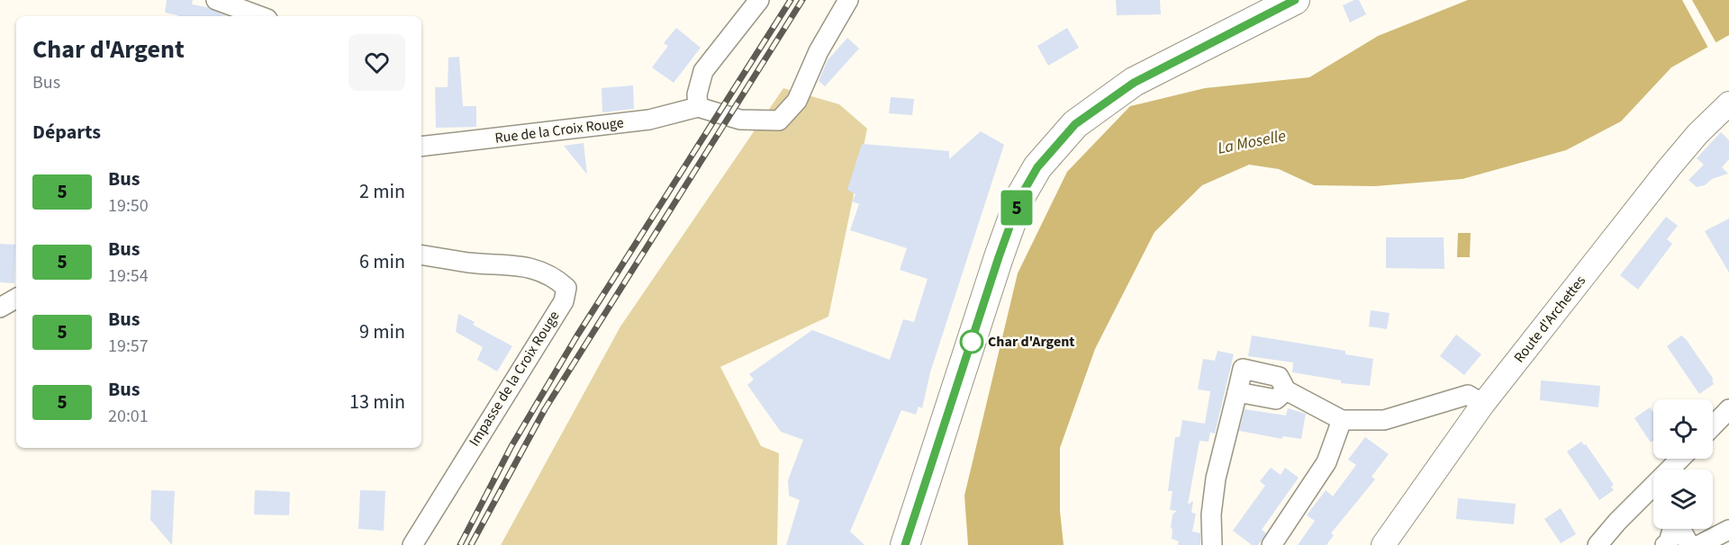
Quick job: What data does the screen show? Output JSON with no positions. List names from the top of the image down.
{
  "streets": {
    "street": ["Rue de la Croix Rouge", "Route d'Archettes", "Impasse de la Croix Rouge"]
  },
  "water": ["La Moselle"],
  "places": ["Char d'Argent"],
  "lines": ["bus line 5"],
  "page": {
    "on_map": "5",
    "heading": [
      ["Char d'Argent", "Bus"],
      "Départs"
    ],
    "list": [
      {
        "mark": "5",
        "name": "Bus",
        "note": "19:50",
        "value": "2 min"
      },
      {
        "mark": "5",
        "name": "Bus",
        "note": "19:54",
        "value": "6 min"
      },
      {
        "mark": "5",
        "name": "Bus",
        "note": "19:57",
        "value": "9 min"
      },
      {
        "mark": "5",
        "name": "Bus",
        "note": "20:01",
        "value": "13 min"
      }
    ]
  }
}
